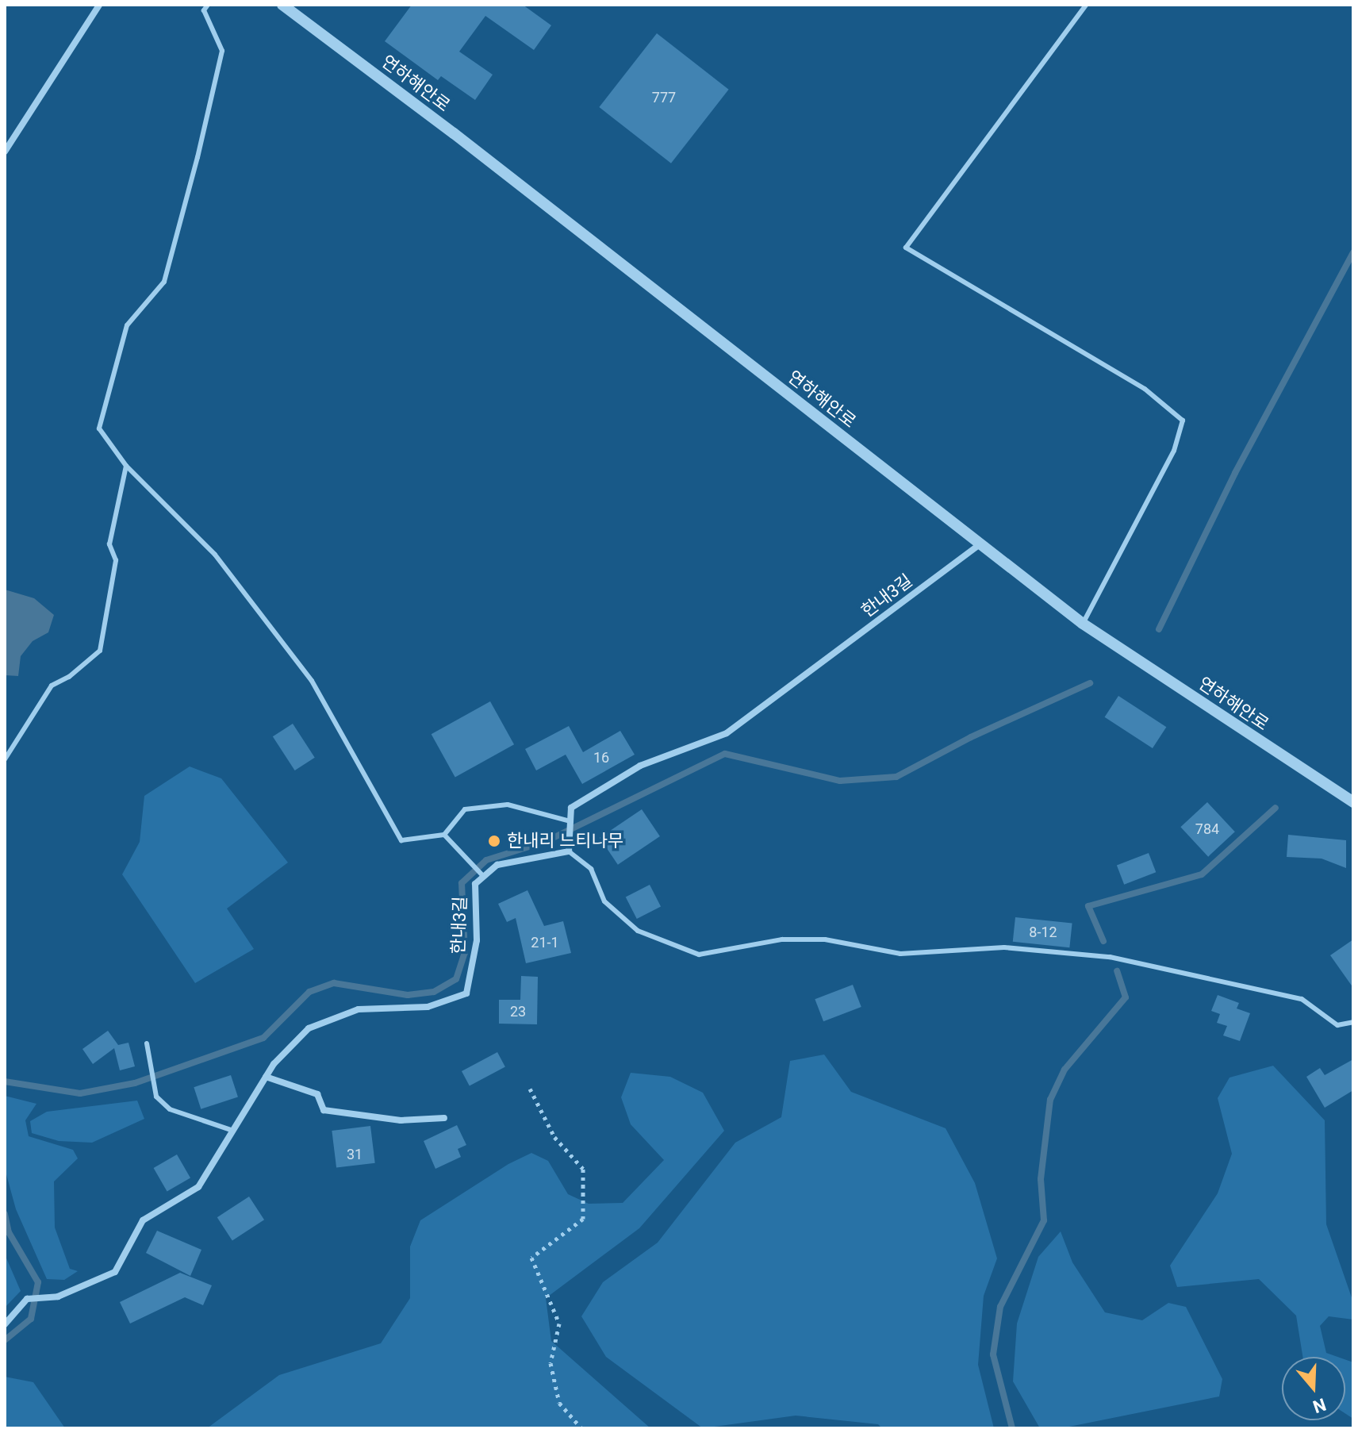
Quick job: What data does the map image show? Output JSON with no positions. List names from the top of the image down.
{
  "streets": {
    "street": ["연하해안로", "한내3길"]
  },
  "crossings": [
    ["연하해안로", "한내3길"]
  ],
  "places": ["한내리 느티나무"],
  "house_numbers": [
    "777",
    "16",
    "784",
    "8-12",
    "21-1",
    "23",
    "31"
  ],
  "north": "bottom"
}
